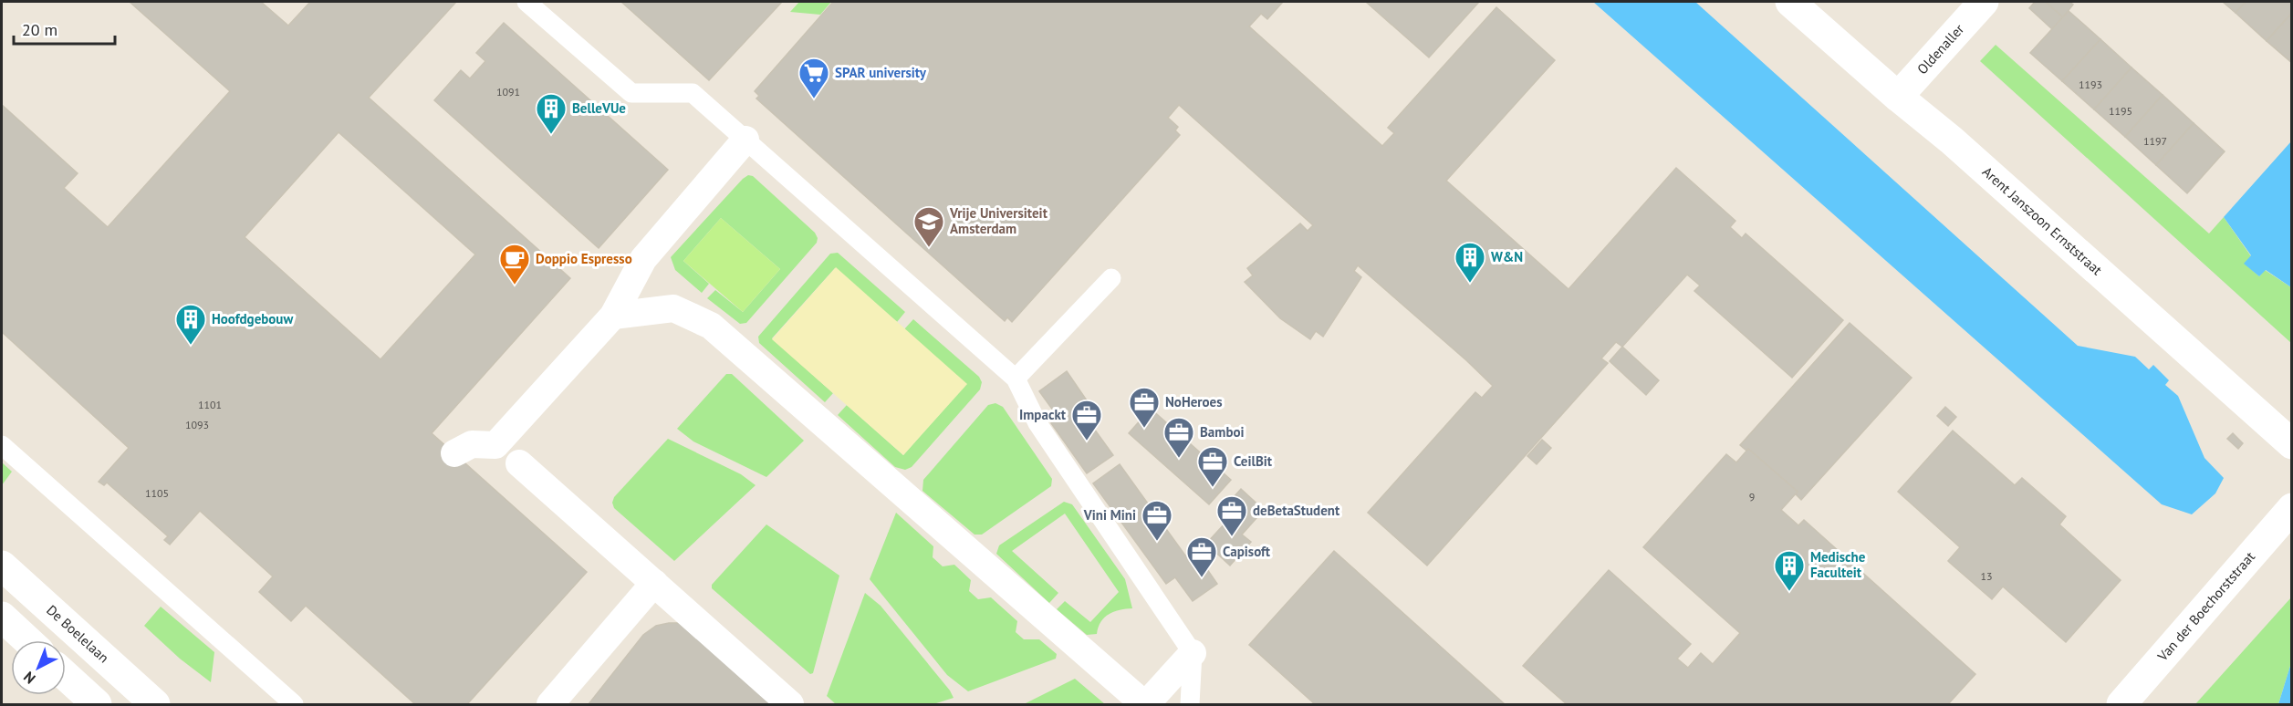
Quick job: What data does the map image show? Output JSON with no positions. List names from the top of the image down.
{
  "streets": {
    "street": [
      "Oldenaller",
      "Arent Janszoon Ernststraat",
      "Van der Boechorststraat",
      "De Boelelaan"
    ]
  },
  "crossings": [
    ["Oldenaller", "Arent Janszoon Ernststraat"]
  ],
  "places": {
    "supermarket": ["SPAR university"],
    "building": [
      "BelleVUe",
      "W&N",
      "Hoofdgebouw",
      "Medische Faculteit"
    ],
    "school or university": ["Vrije Universiteit Amsterdam"],
    "cafe": ["Doppio Espresso"],
    "office": [
      "NoHeroes",
      "Impackt",
      "Bamboi",
      "CeilBit",
      "deBetaStudent",
      "Vini Mini",
      "Capisoft"
    ]
  },
  "house_numbers": [
    "1193",
    "1091",
    "1195",
    "1197",
    "1101",
    "1093",
    "1105",
    "9",
    "13"
  ],
  "scale_bar": "20 m",
  "north": "bottom left"
}
